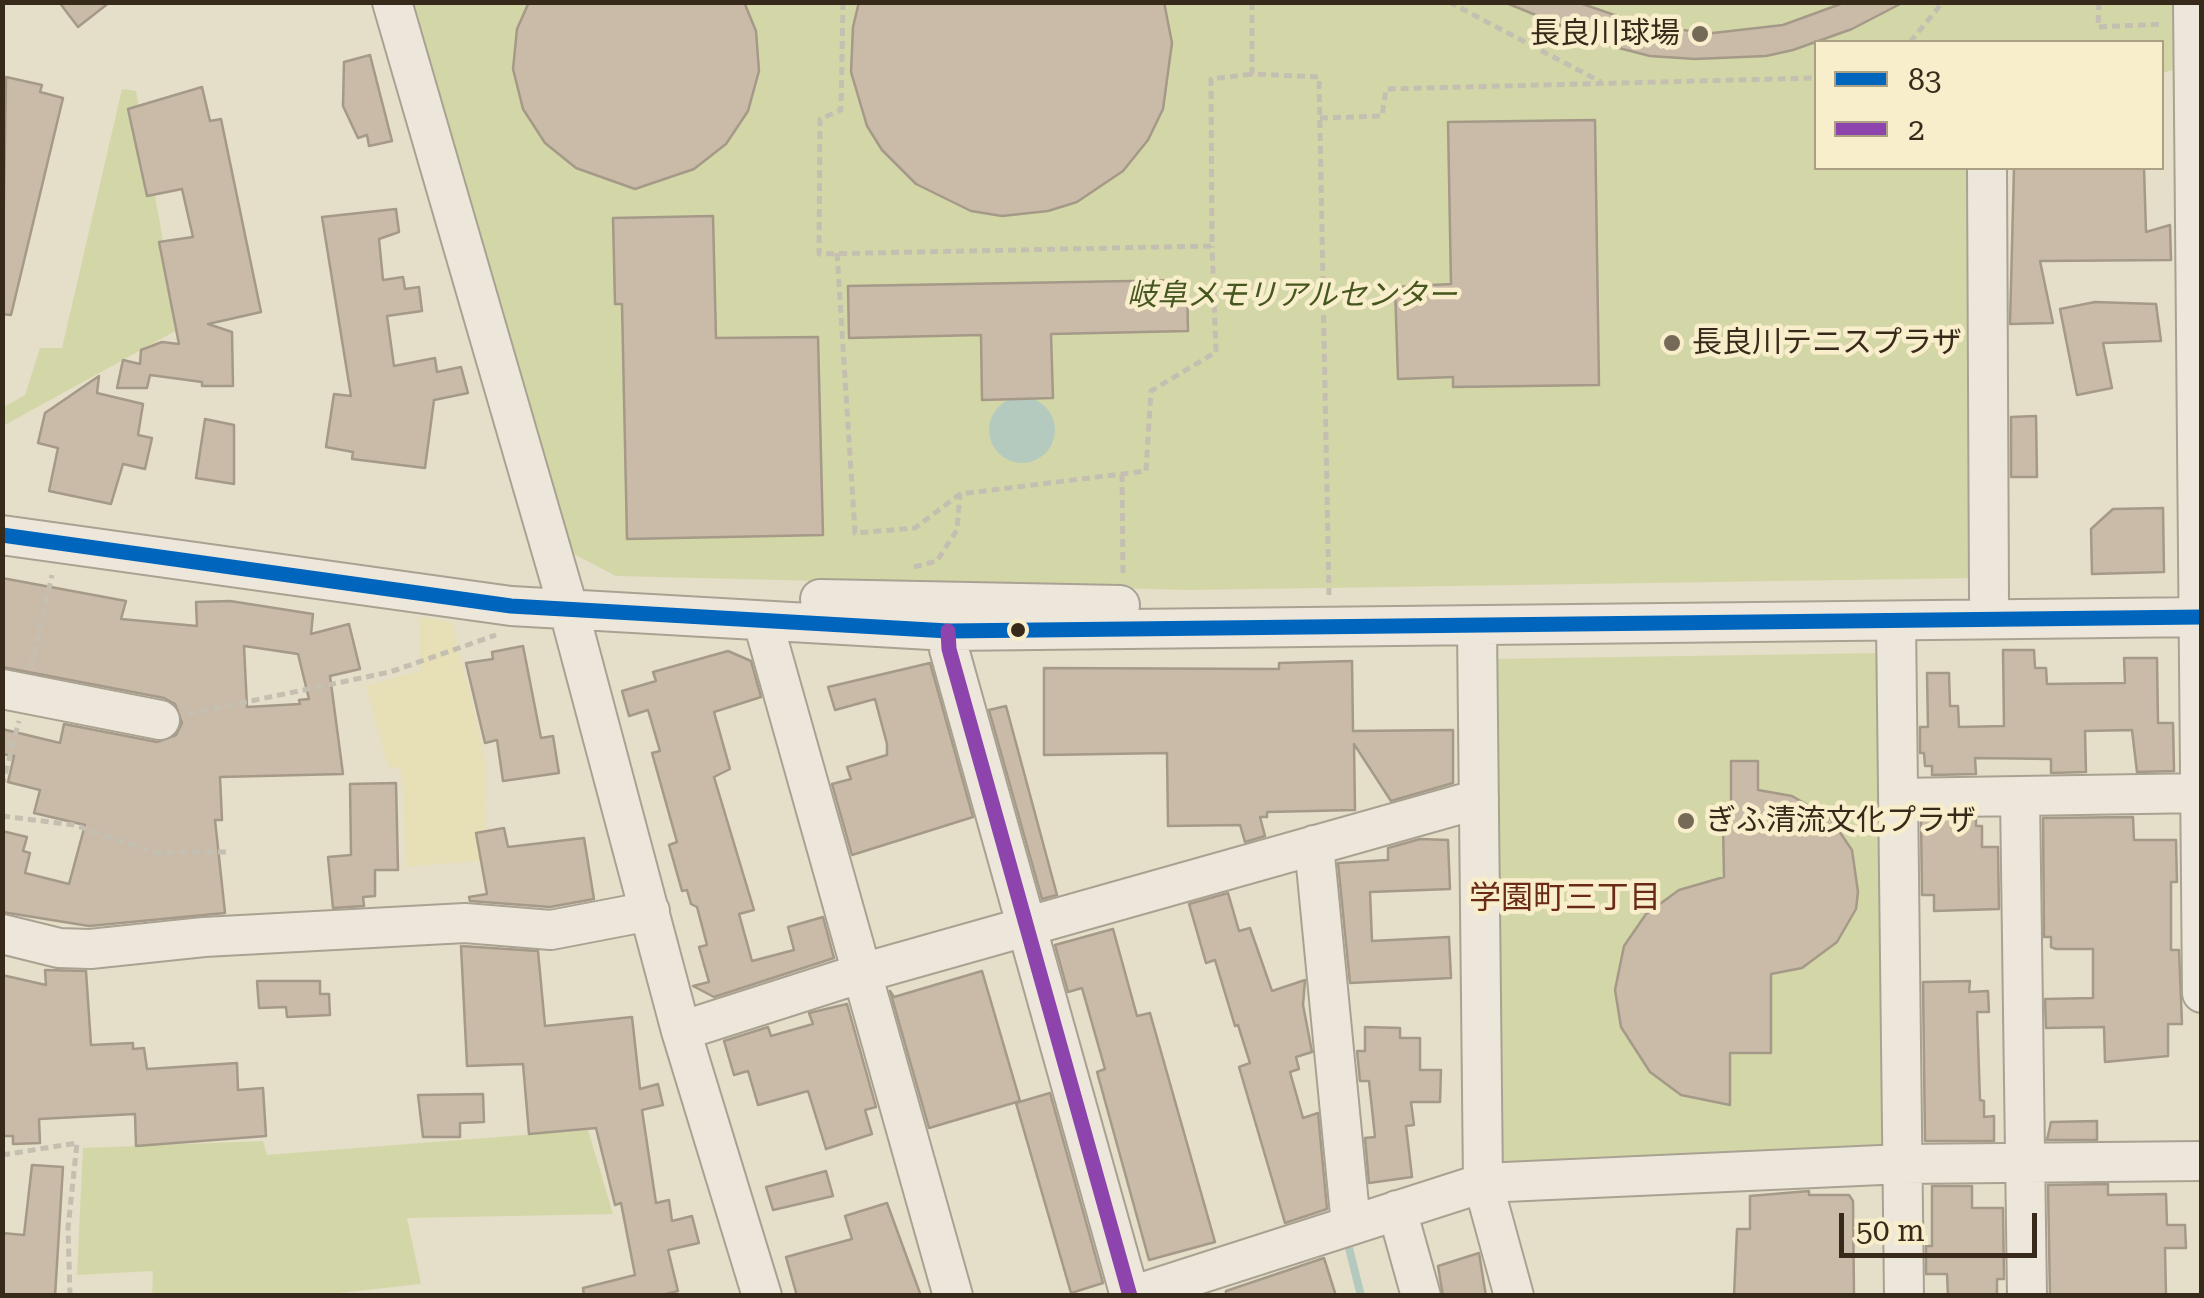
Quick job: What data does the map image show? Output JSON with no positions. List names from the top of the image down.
{
  "districts": ["学園町三丁目"],
  "parks": ["岐阜メモリアルセンター"],
  "places": ["長良川球場", "長良川テニスプラザ", "ぎふ清流文化プラザ"],
  "lines": ["transit line 83", "transit line 2"],
  "legend": ["83", "2"],
  "scale_bar": "50 m"
}
